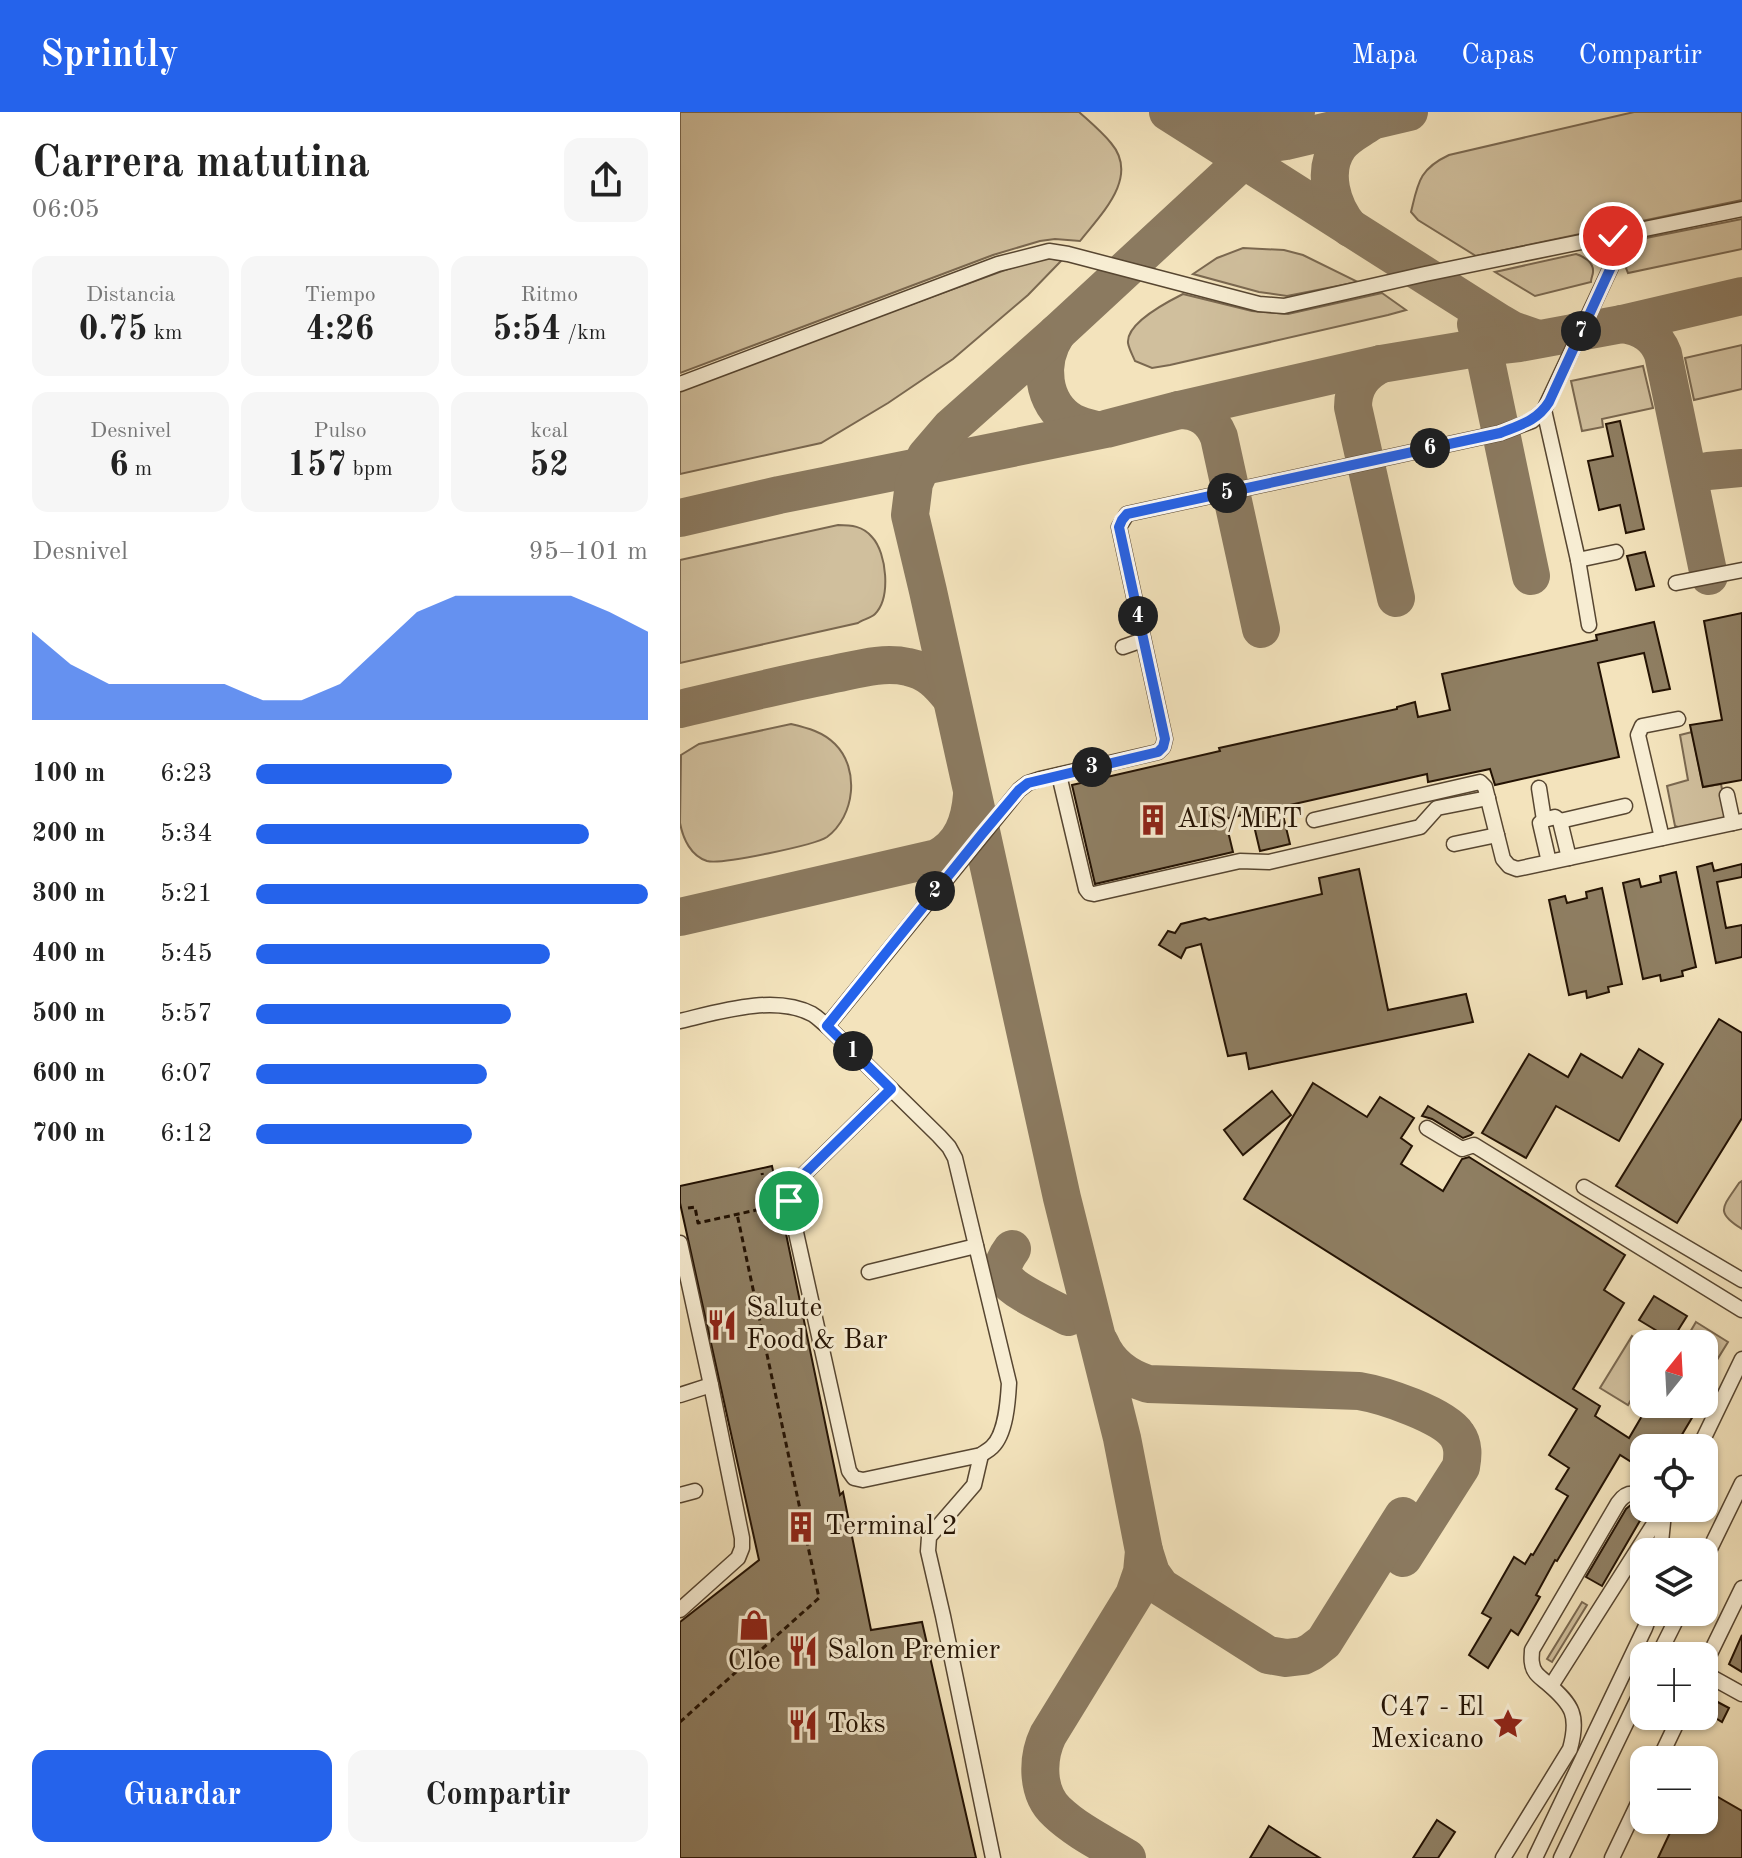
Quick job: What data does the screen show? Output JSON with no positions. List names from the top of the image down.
{
  "places": {
    "building": ["AIS/MET", "Terminal 2"],
    "restaurant": ["Salute Food & Bar", "Salon Premier", "Toks"],
    "shop": ["Cloe"],
    "place": ["C47 - El Mexicano"]
  },
  "north": "top",
  "page": {
    "header": "Sprintly",
    "nav": ["Mapa", "Capas", "Compartir"],
    "heading": ["Carrera matutina", "06:05"],
    "stats": [
      ["Distancia", "0.75 km"],
      ["Tiempo", "4:26"],
      ["Ritmo", "5:54 /km"],
      ["Desnivel", "6 m"],
      ["Pulso", "157 bpm"],
      ["kcal", "52"]
    ],
    "pins": [
      "7",
      "6",
      "5",
      "4",
      "3",
      "2",
      "1"
    ],
    "chart": ["Desnivel", "95–101 m"],
    "list": [
      {
        "name": "100 m",
        "note": "6:23"
      },
      {
        "name": "200 m",
        "note": "5:34"
      },
      {
        "name": "300 m",
        "note": "5:21"
      },
      {
        "name": "400 m",
        "note": "5:45"
      },
      {
        "name": "500 m",
        "note": "5:57"
      },
      {
        "name": "600 m",
        "note": "6:07"
      },
      {
        "name": "700 m",
        "note": "6:12"
      }
    ],
    "map_buttons": ["+", "−"],
    "buttons": ["Guardar", "Compartir"]
  }
}
